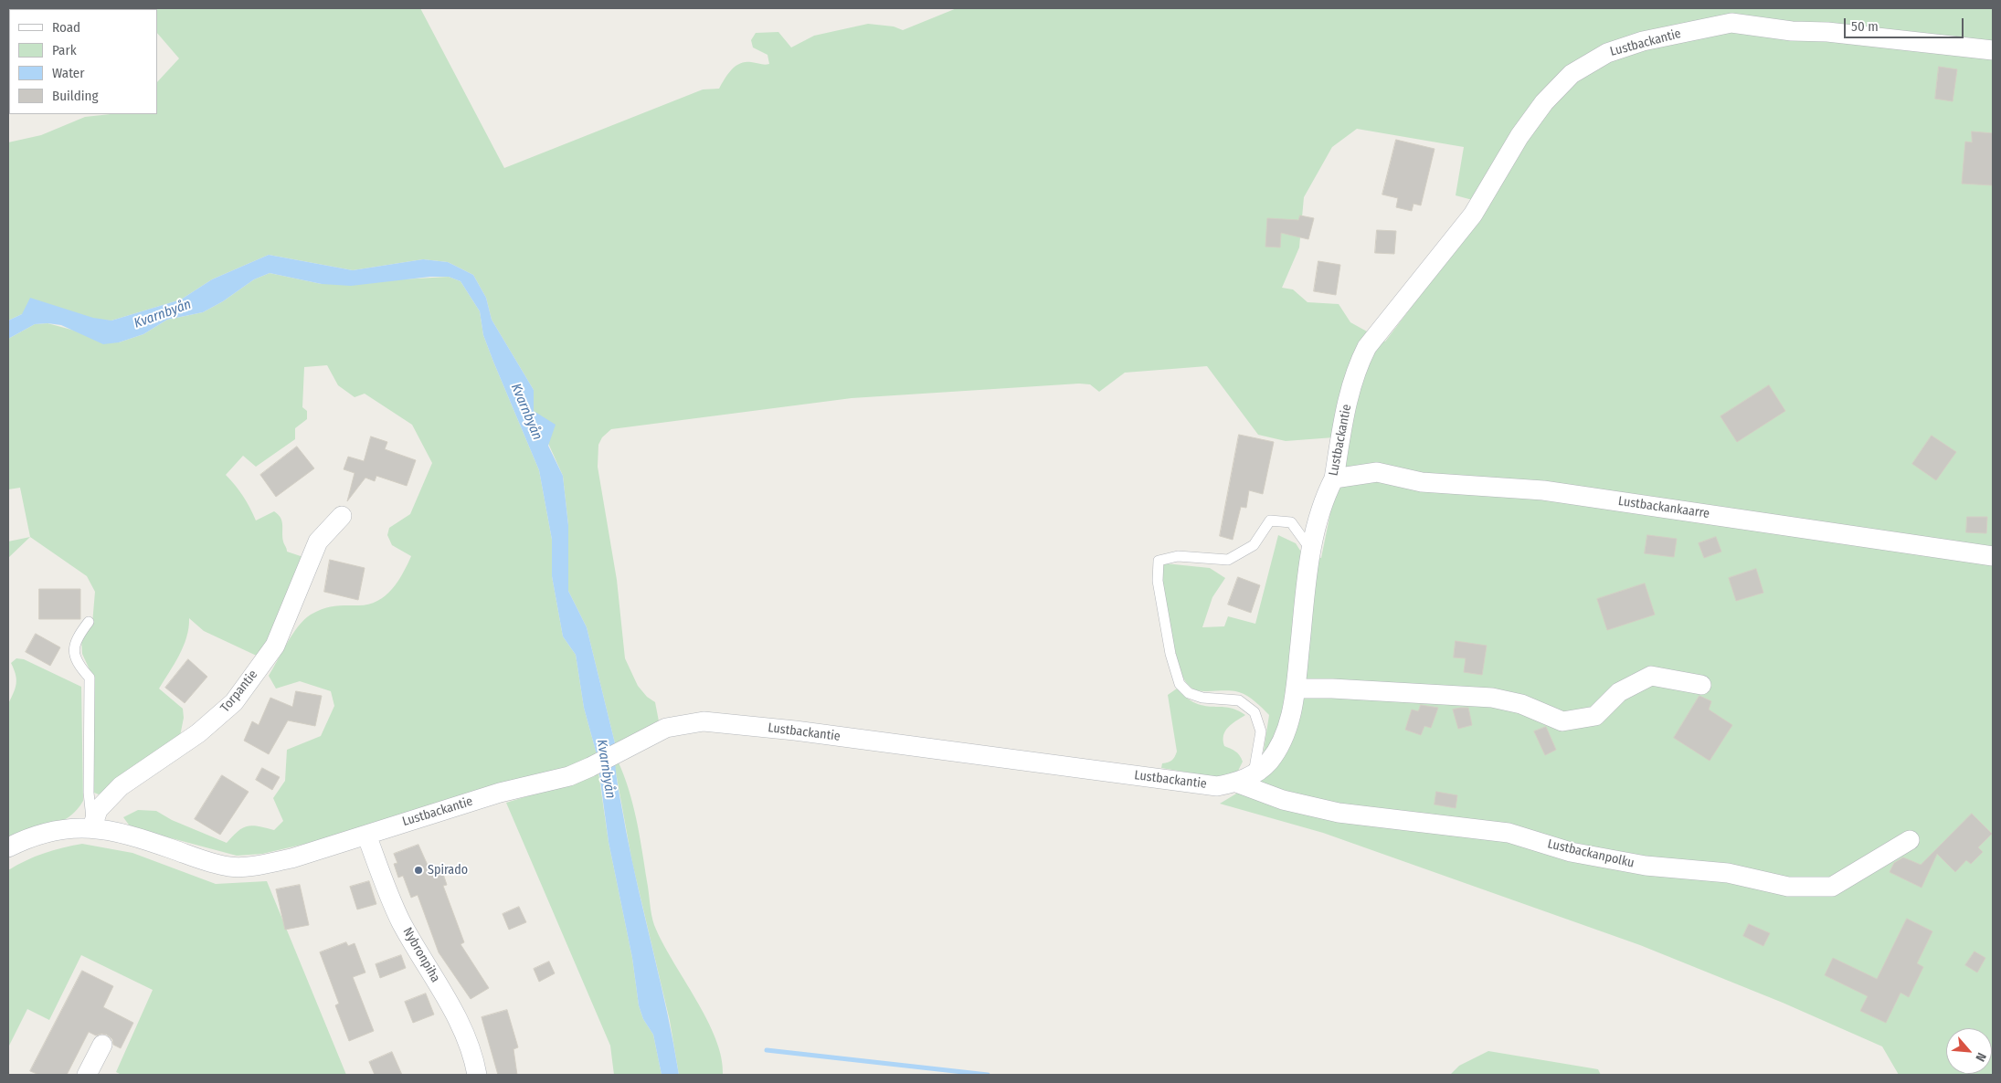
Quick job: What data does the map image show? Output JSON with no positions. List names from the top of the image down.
{
  "streets": {
    "street": [
      "Lustbackantie",
      "Lustbackankaarre",
      "Torpantie",
      "Lustbackanpolku",
      "Nybronpiha"
    ]
  },
  "crossings": [
    ["Lustbackantie", "Lustbackankaarre"],
    ["Lustbackantie", "Torpantie"],
    ["Lustbackantie", "Lustbackanpolku"],
    ["Lustbackantie", "Nybronpiha"]
  ],
  "water": ["Kvarnbyån"],
  "places": ["Spirado"],
  "legend": [
    "Road",
    "Park",
    "Water",
    "Building"
  ],
  "scale_bar": "50 m",
  "north": "bottom right"
}
